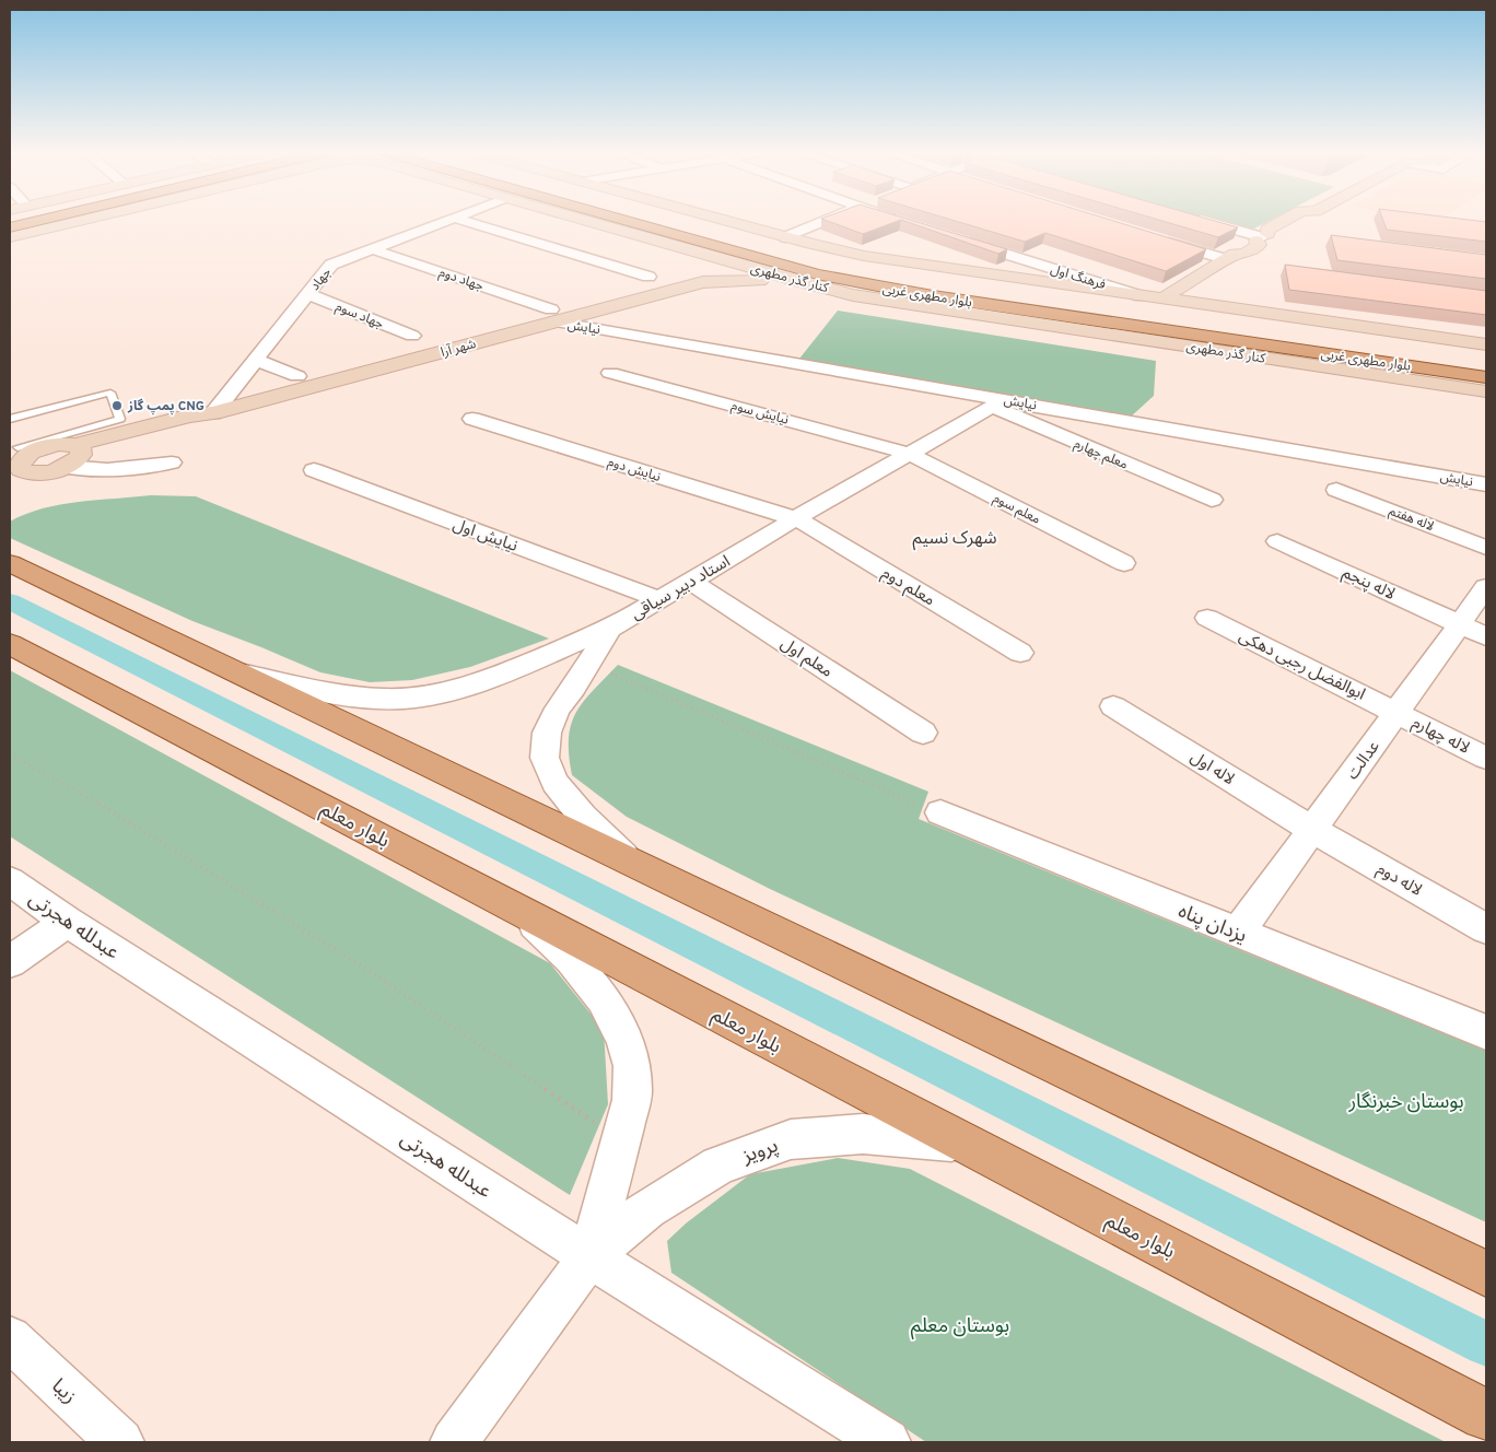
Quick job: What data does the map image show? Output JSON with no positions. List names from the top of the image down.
{
  "streets": {
    "main road": ["بلوار مطهری غربی", "بلوار معلم"],
    "street": [
      "فرهنگ اول",
      "کنار گذر مطهری",
      "جهاد",
      "جهاد دوم",
      "جهاد سوم",
      "نيايش",
      "شهر آرا",
      "نیایش سوم",
      "معلم چهارم",
      "نیایش دوم",
      "معلم سوم",
      "لاله هفتم",
      "نیایش اول",
      "لاله پنجم",
      "معلم دوم",
      "استاد دبیر سیاقی",
      "معلم اول",
      "ابوالفضل رجبی دهکی",
      "لاله چهارم",
      "عدالت",
      "لاله اول",
      "لاله دوم",
      "یزدان پناه",
      "عبدلله هجرتی",
      "پرویز",
      "زیبا"
    ]
  },
  "crossings": [
    ["کنار گذر مطهری", "شهر آرا"],
    ["جهاد", "جهاد دوم"],
    ["جهاد", "جهاد سوم"],
    ["جهاد", "شهر آرا"],
    ["جهاد دوم", "نيايش"],
    ["جهاد دوم", "شهر آرا"],
    ["نيايش", "شهر آرا"],
    ["نيايش", "معلم چهارم"],
    ["نيايش", "استاد دبیر سیاقی"],
    ["نیایش سوم", "معلم سوم"],
    ["نیایش سوم", "استاد دبیر سیاقی"],
    ["معلم چهارم", "استاد دبیر سیاقی"],
    ["نیایش دوم", "معلم دوم"],
    ["نیایش دوم", "استاد دبیر سیاقی"],
    ["معلم سوم", "استاد دبیر سیاقی"],
    ["نیایش اول", "استاد دبیر سیاقی"],
    ["لاله پنجم", "عدالت"],
    ["معلم دوم", "استاد دبیر سیاقی"],
    ["استاد دبیر سیاقی", "معلم اول"],
    ["ابوالفضل رجبی دهکی", "لاله چهارم"],
    ["ابوالفضل رجبی دهکی", "عدالت"],
    ["لاله چهارم", "عدالت"],
    ["عدالت", "لاله اول"],
    ["عدالت", "لاله دوم"],
    ["عدالت", "یزدان پناه"],
    ["لاله اول", "لاله دوم"],
    ["بلوار معلم", "پرویز"],
    ["عبدلله هجرتی", "پرویز"]
  ],
  "districts": ["شهرک نسیم"],
  "parks": ["بوستان خبرنگار", "بوستان معلم"],
  "places": ["پمپ گاز CNG"]
}
